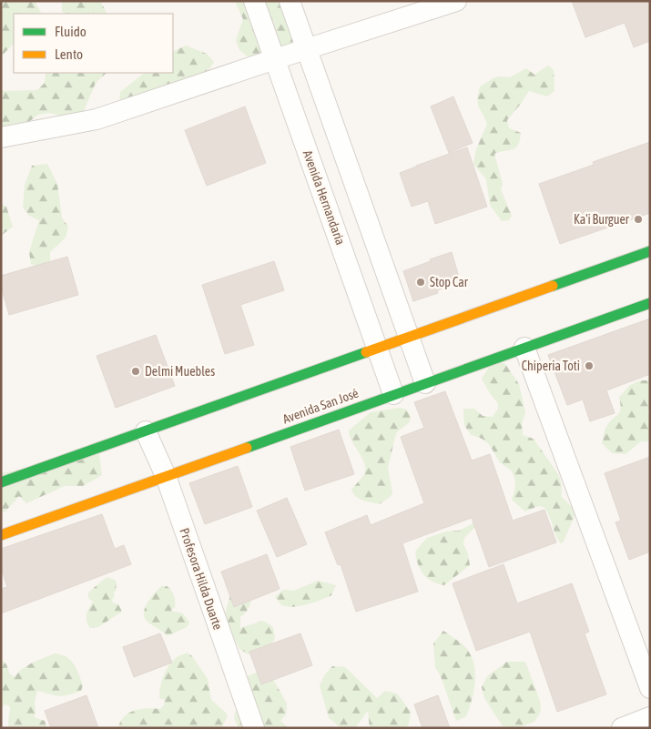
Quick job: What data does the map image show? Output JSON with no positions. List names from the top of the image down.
{
  "streets": {
    "street": ["Avenida Hernandaria", "Avenida San José", "Profesora Hilda Duarte"]
  },
  "crossings": [
    ["Avenida Hernandaria", "Avenida San José"],
    ["Avenida San José", "Profesora Hilda Duarte"]
  ],
  "places": [
    "Ka'i Burguer",
    "Stop Car",
    "Chiperia Toti",
    "Delmi Muebles"
  ],
  "legend": ["Fluido", "Lento"]
}
